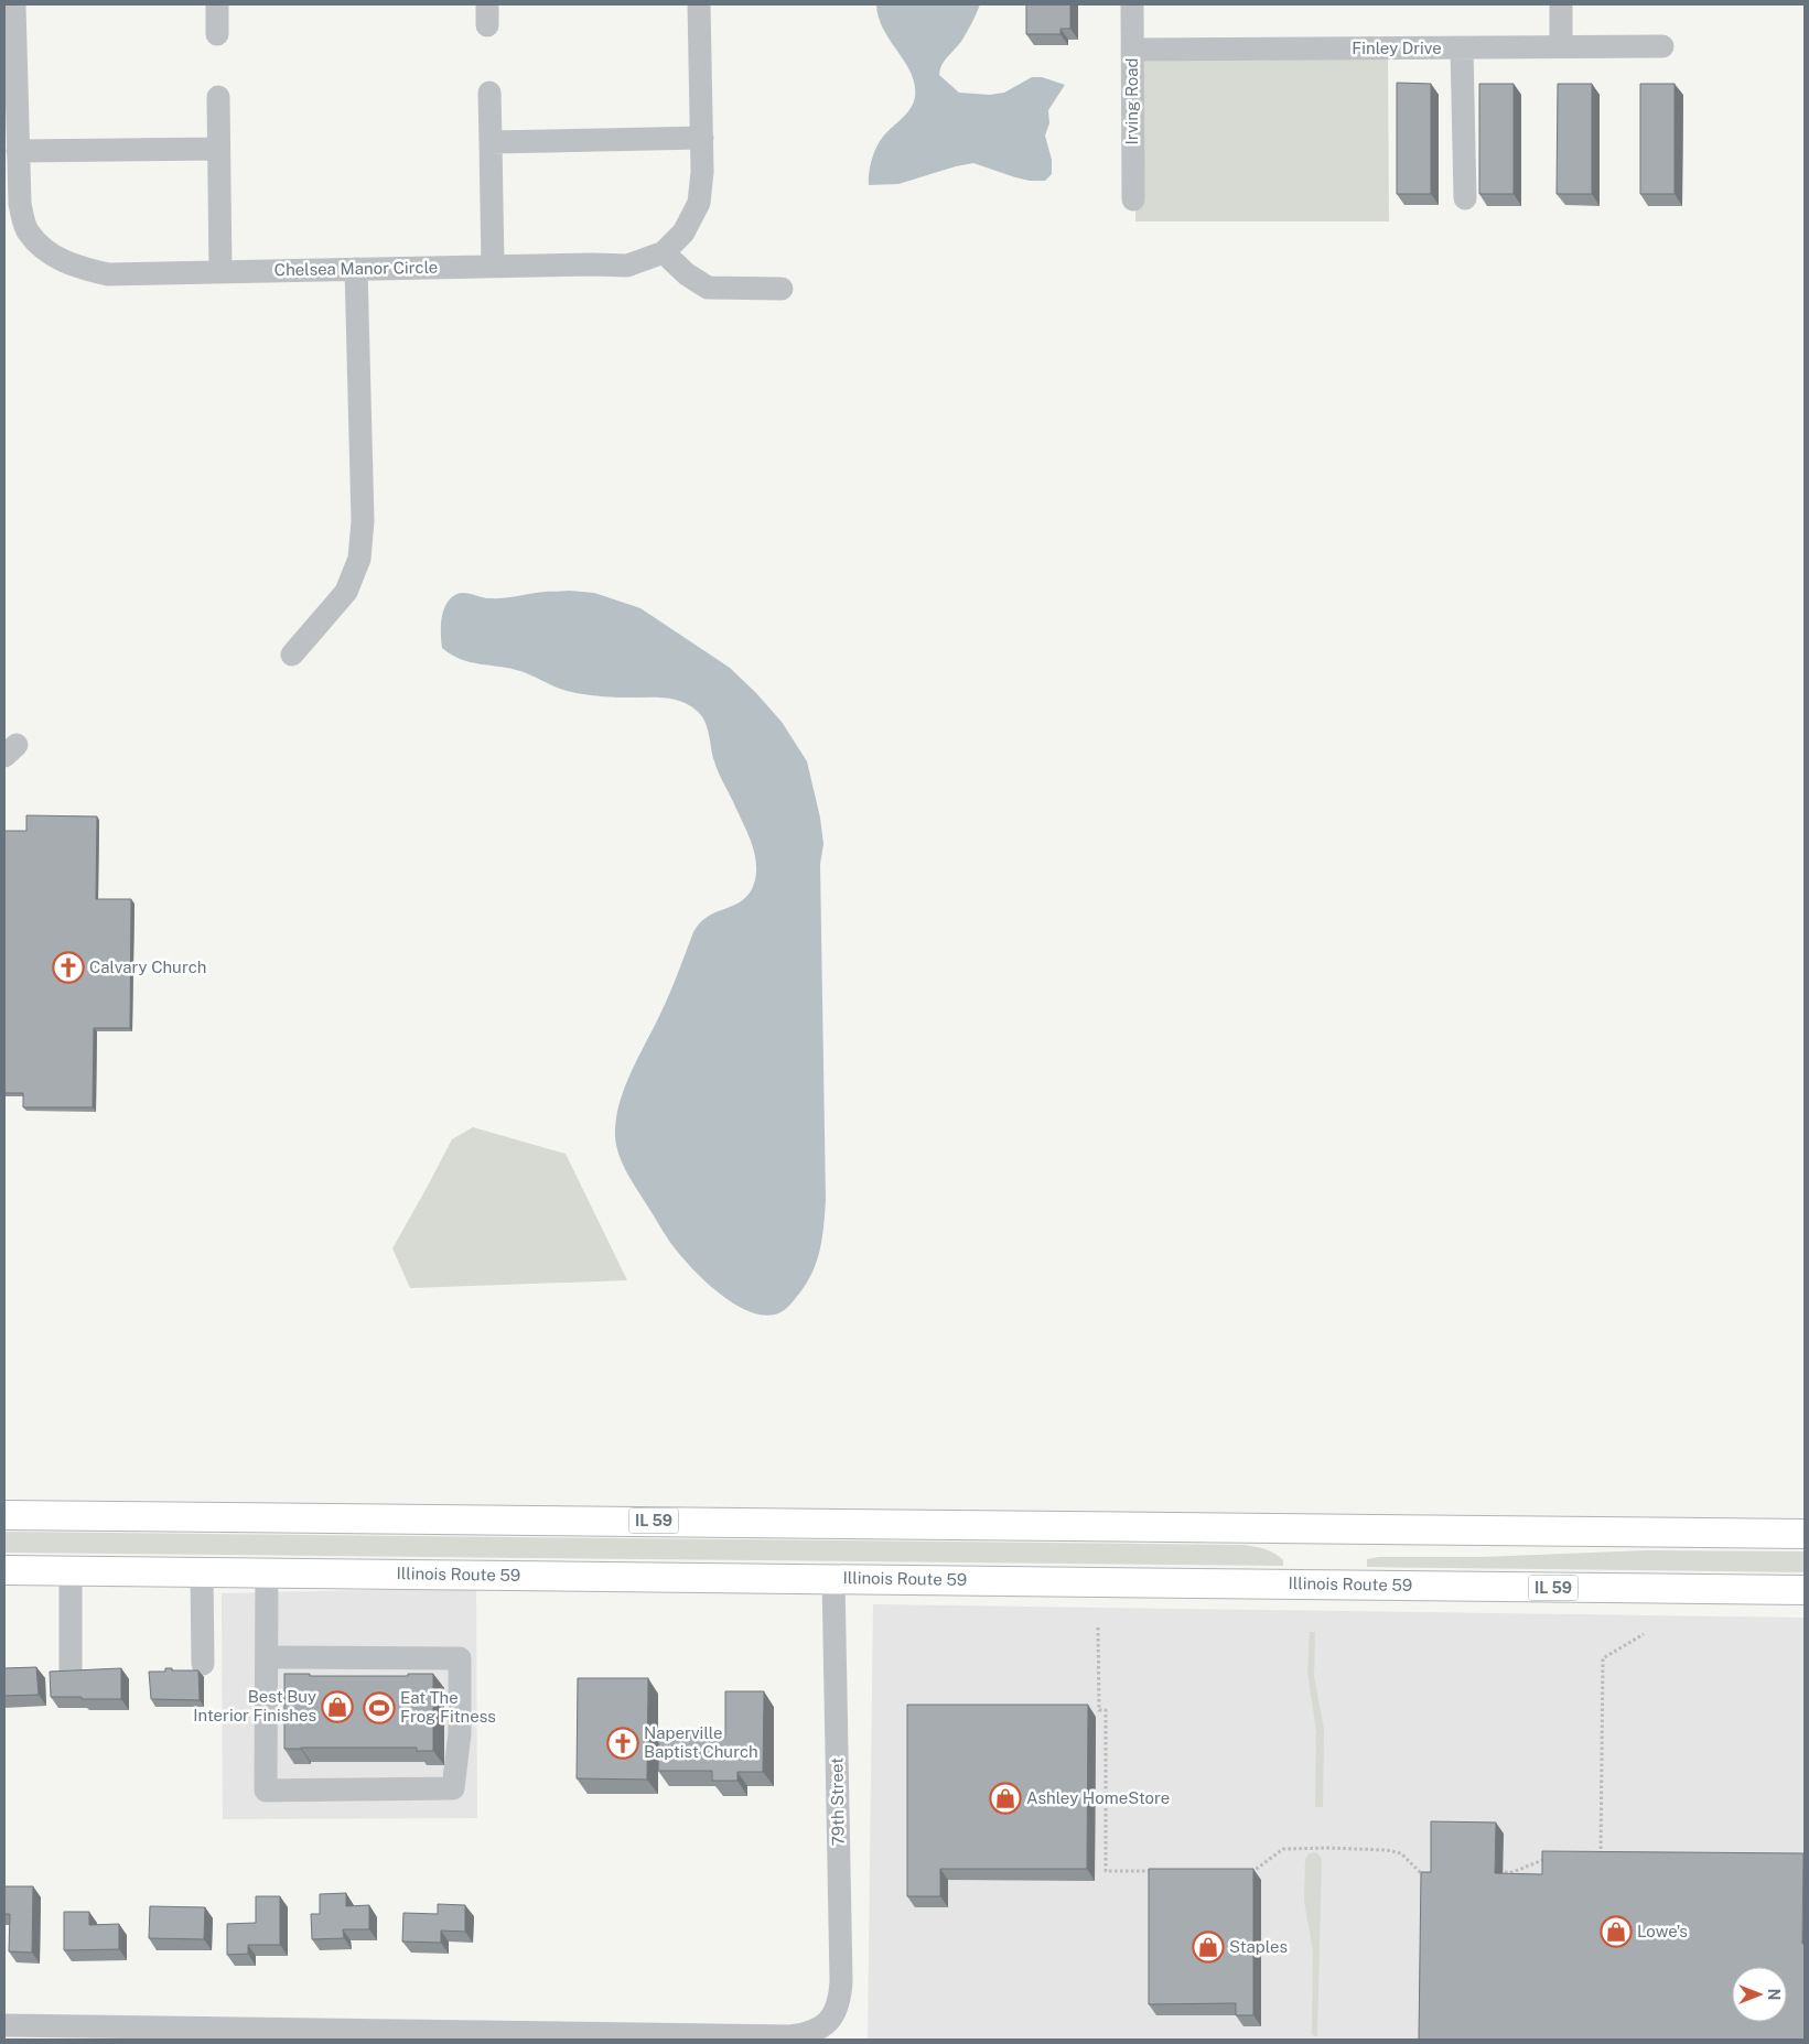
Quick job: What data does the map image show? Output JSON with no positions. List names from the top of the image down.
{
  "streets": {
    "main road": ["IL 59", "Illinois Route 59"],
    "street": [
      "Finley Drive",
      "Irving Road",
      "Chelsea Manor Circle",
      "79th Street"
    ]
  },
  "crossings": [
    ["Finley Drive", "Irving Road"],
    ["Illinois Route 59", "79th Street"]
  ],
  "places": {
    "church": ["Calvary Church", "Naperville Baptist Church"],
    "shop": [
      "Best Buy Interior Finishes",
      "Ashley HomeStore",
      "Lowe's",
      "Staples"
    ],
    "sports": ["Eat The Frog Fitness"]
  },
  "north": "right"
}
